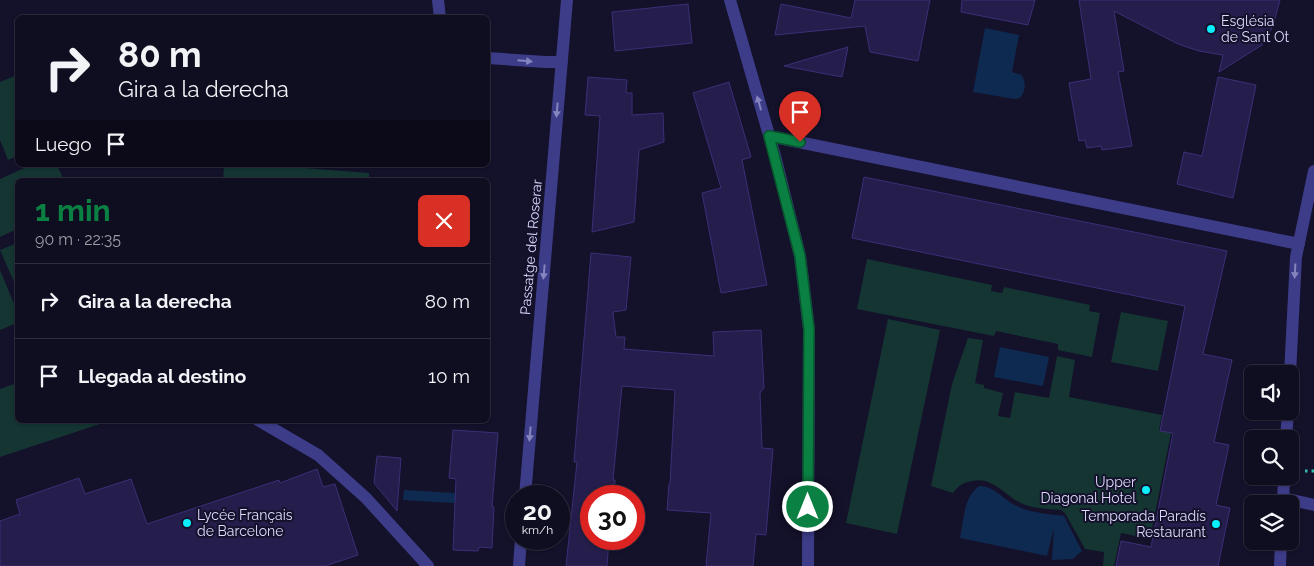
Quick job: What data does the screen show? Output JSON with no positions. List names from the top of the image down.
{
  "streets": {
    "street": ["Passatge del Roserar"]
  },
  "one_way": ["Passatge del Roserar"],
  "places": [
    "Església de Sant Ot",
    "Upper Diagonal Hotel",
    "Lycée Français de Barcelone",
    "Temporada Paradís Restaurant"
  ],
  "page": {
    "turn": ["80 m", "Gira a la derecha"],
    "then": "Luego",
    "heading": ["1 min", "90 m · 22:35"],
    "list": [
      {
        "name": "Gira a la derecha",
        "value": "80 m"
      },
      {
        "name": "Llegada al destino",
        "value": "10 m"
      }
    ],
    "speed": "20 km/h",
    "limit": "30"
  }
}
